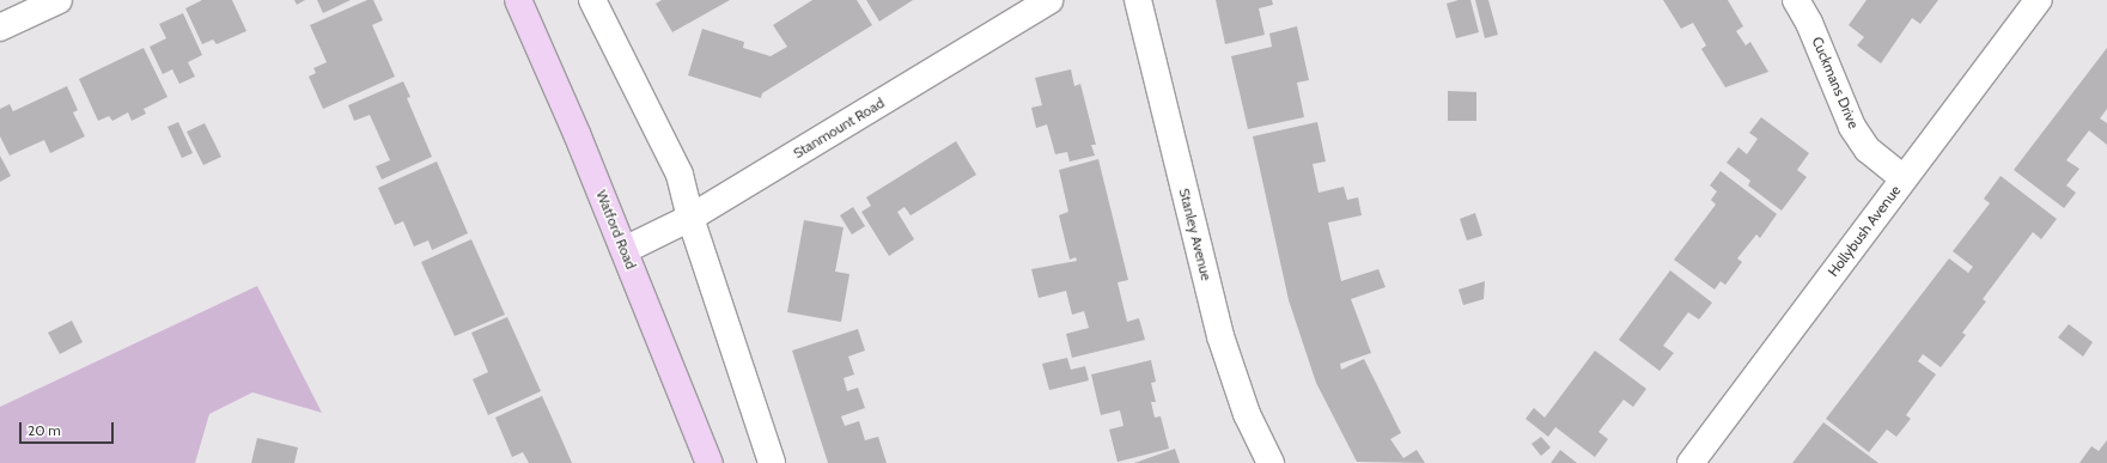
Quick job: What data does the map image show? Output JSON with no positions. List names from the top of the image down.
{
  "streets": {
    "main road": ["Watford Road"],
    "street": [
      "Cuckmans Drive",
      "Stanmount Road",
      "Hollybush Avenue",
      "Stanley Avenue"
    ]
  },
  "crossings": [
    ["Cuckmans Drive", "Hollybush Avenue"],
    ["Stanmount Road", "Watford Road"]
  ],
  "scale_bar": "20 m"
}
